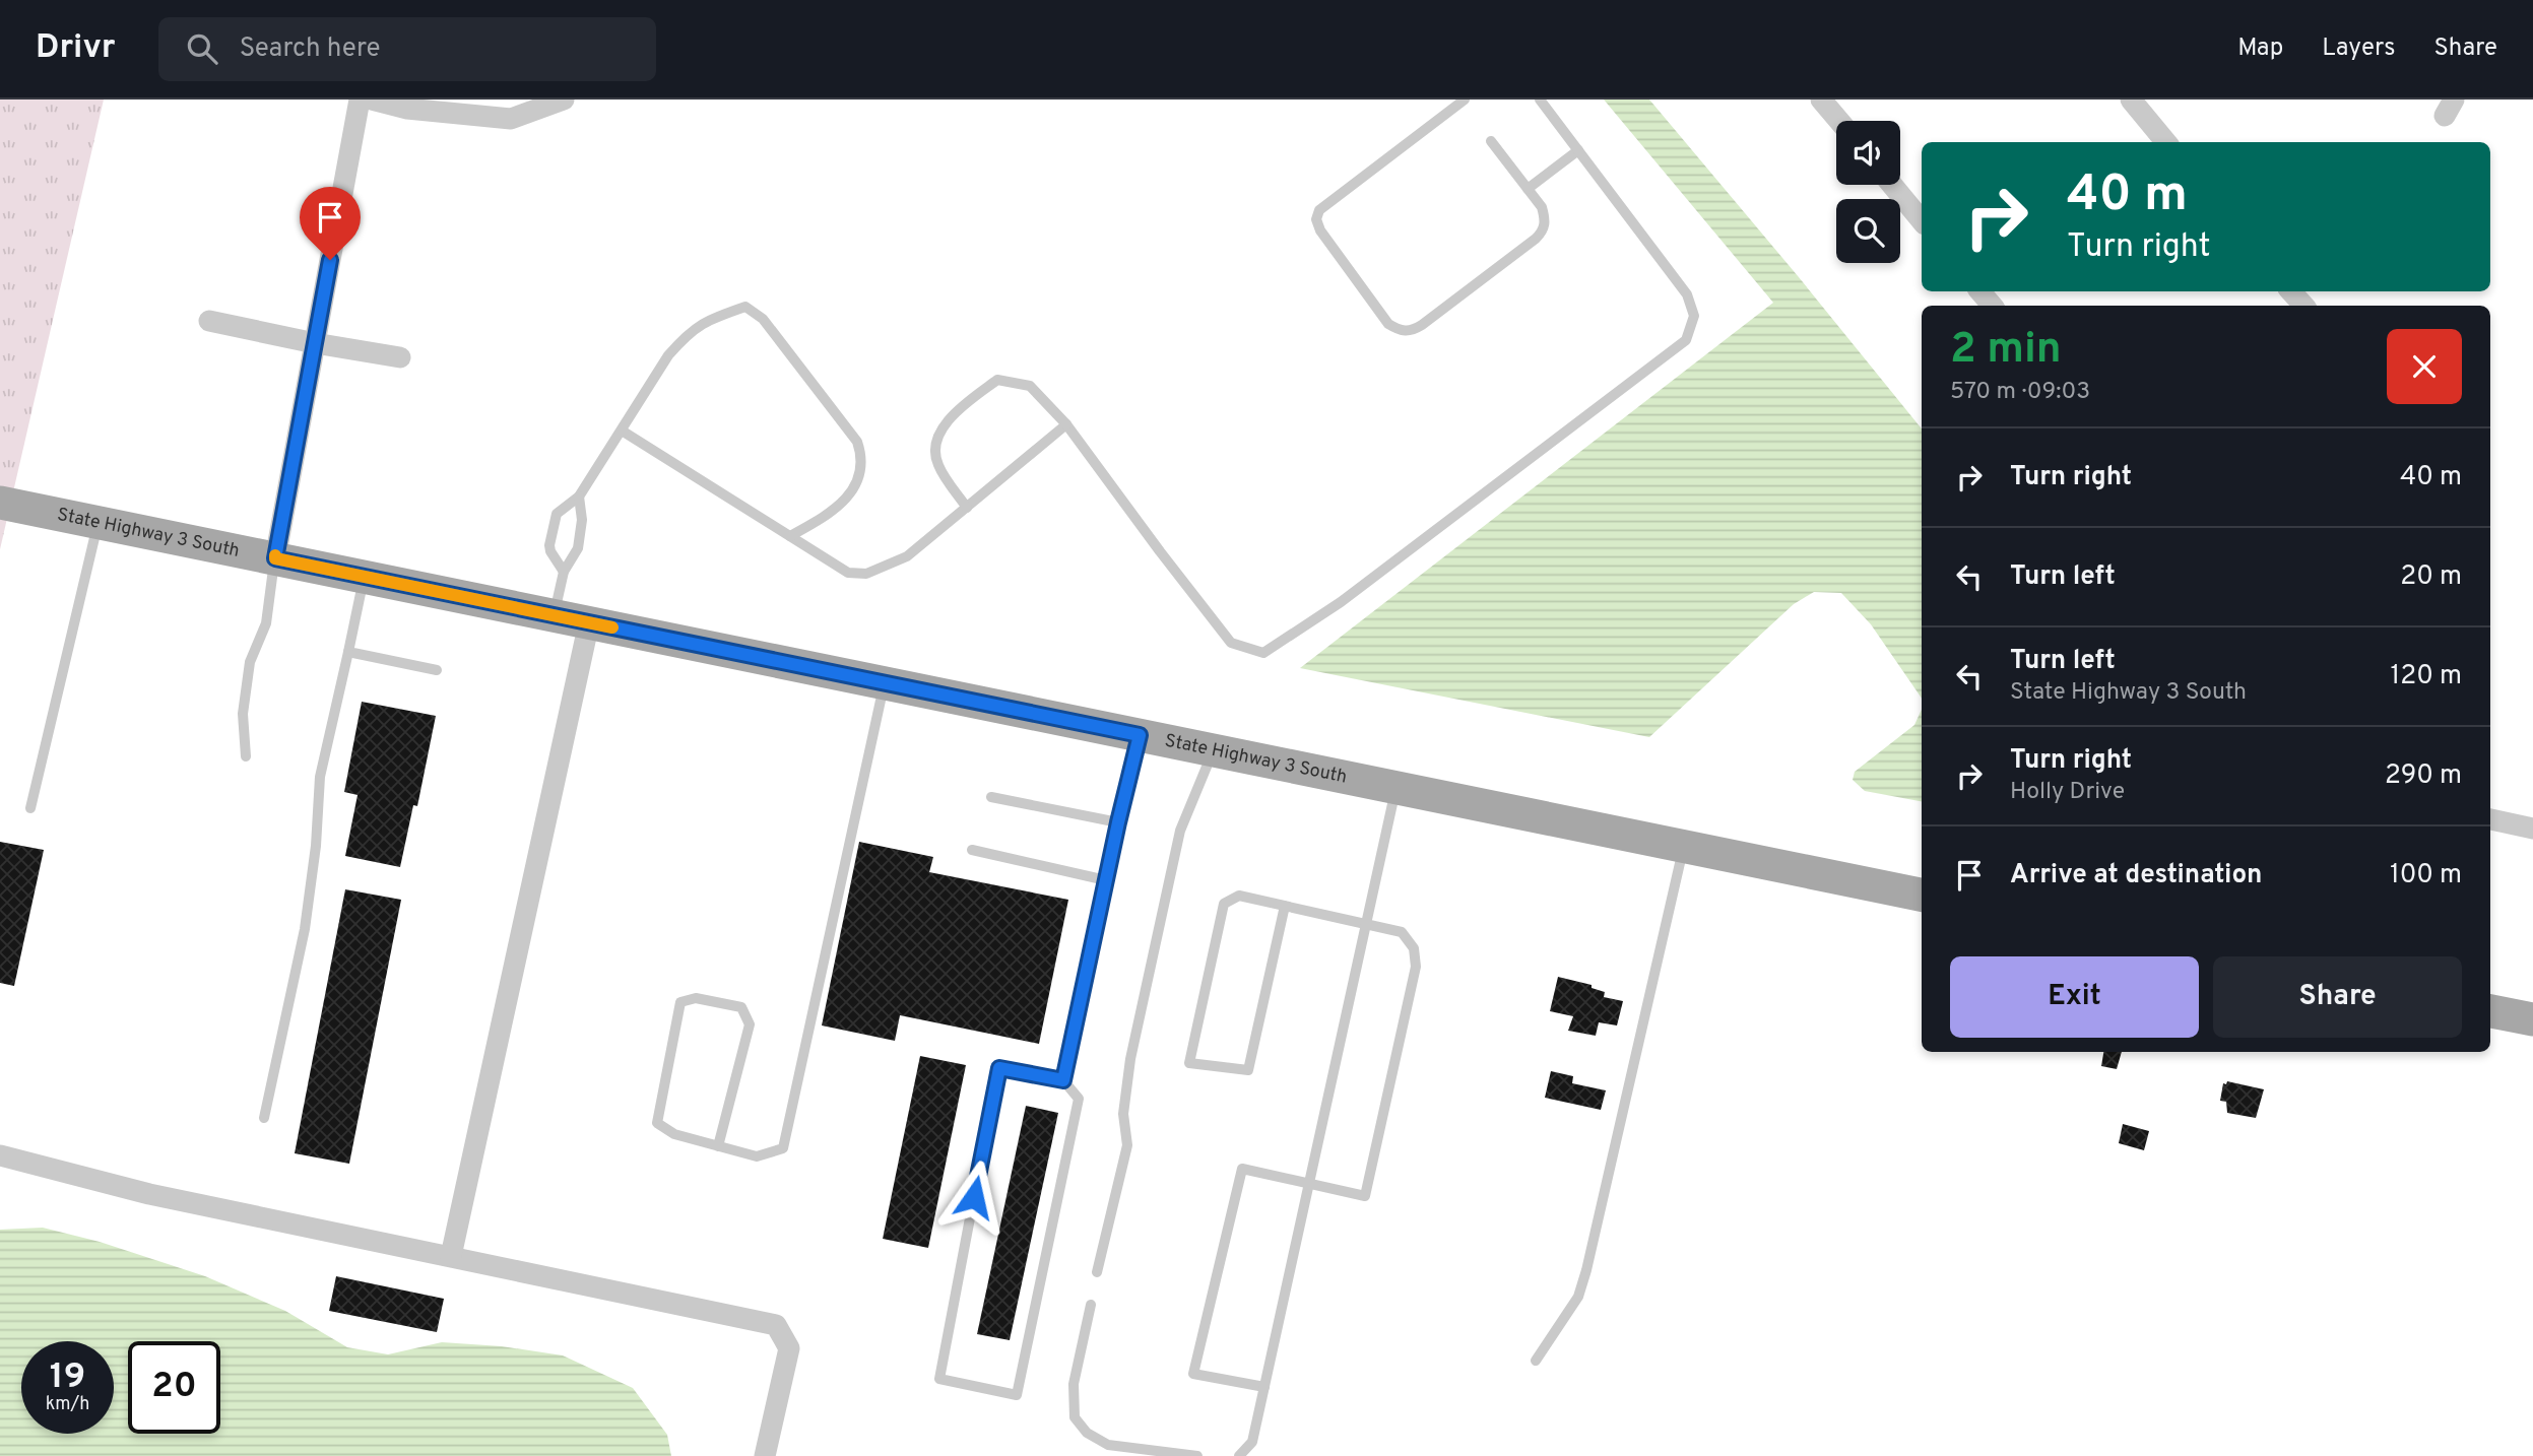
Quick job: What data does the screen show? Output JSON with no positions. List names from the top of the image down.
{
  "streets": {
    "main road": ["State Highway 3 South"]
  },
  "page": {
    "header": "Drivr",
    "search": "Search here",
    "nav": ["Map", "Layers", "Share"],
    "turn": ["40 m", "Turn right"],
    "heading": ["2 min", "570 m · 09:03"],
    "list": [
      {
        "name": "Turn right",
        "value": "40 m"
      },
      {
        "name": "Turn left",
        "value": "20 m"
      },
      {
        "name": "Turn left",
        "note": "State Highway 3 South",
        "value": "120 m"
      },
      {
        "name": "Turn right",
        "note": "Holly Drive",
        "value": "290 m"
      },
      {
        "name": "Arrive at destination",
        "value": "100 m"
      }
    ],
    "buttons": ["Exit", "Share"],
    "speed": "19 km/h",
    "limit": "20"
  }
}
